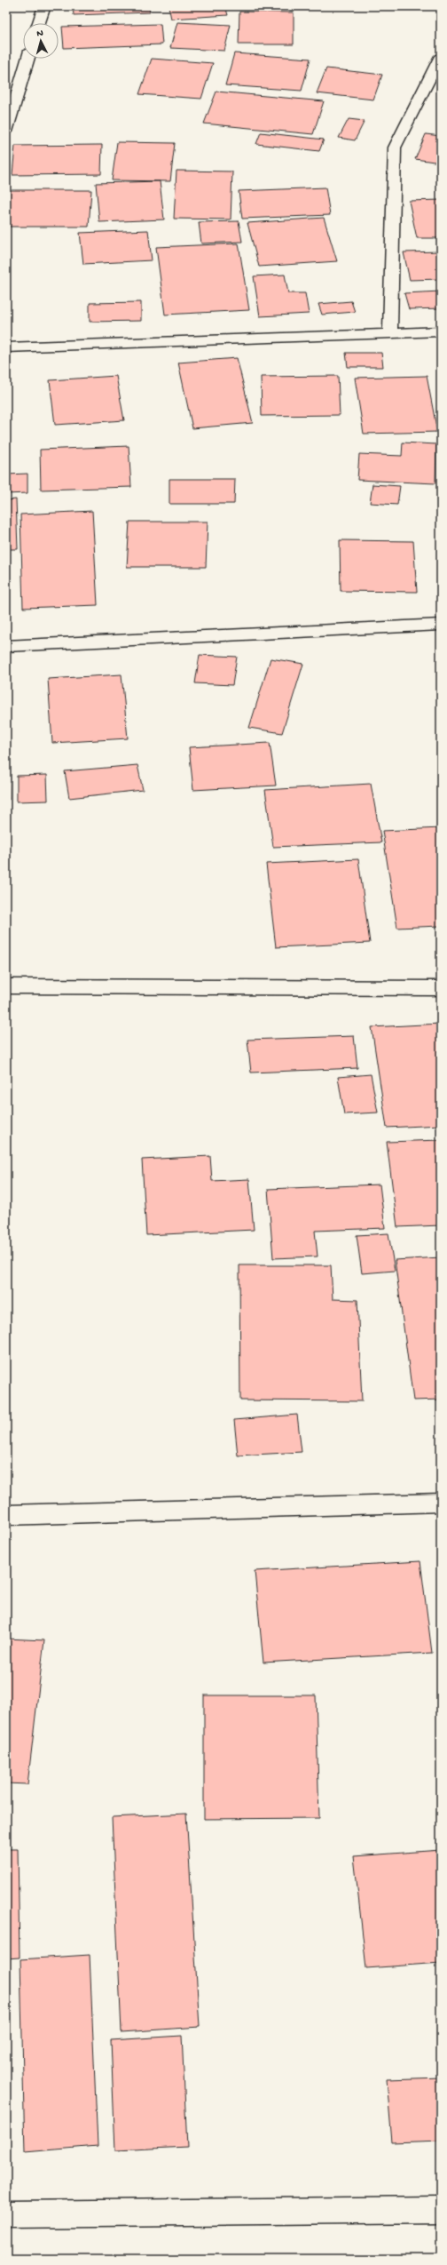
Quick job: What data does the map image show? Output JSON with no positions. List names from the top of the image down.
{
  "north": "top"
}
